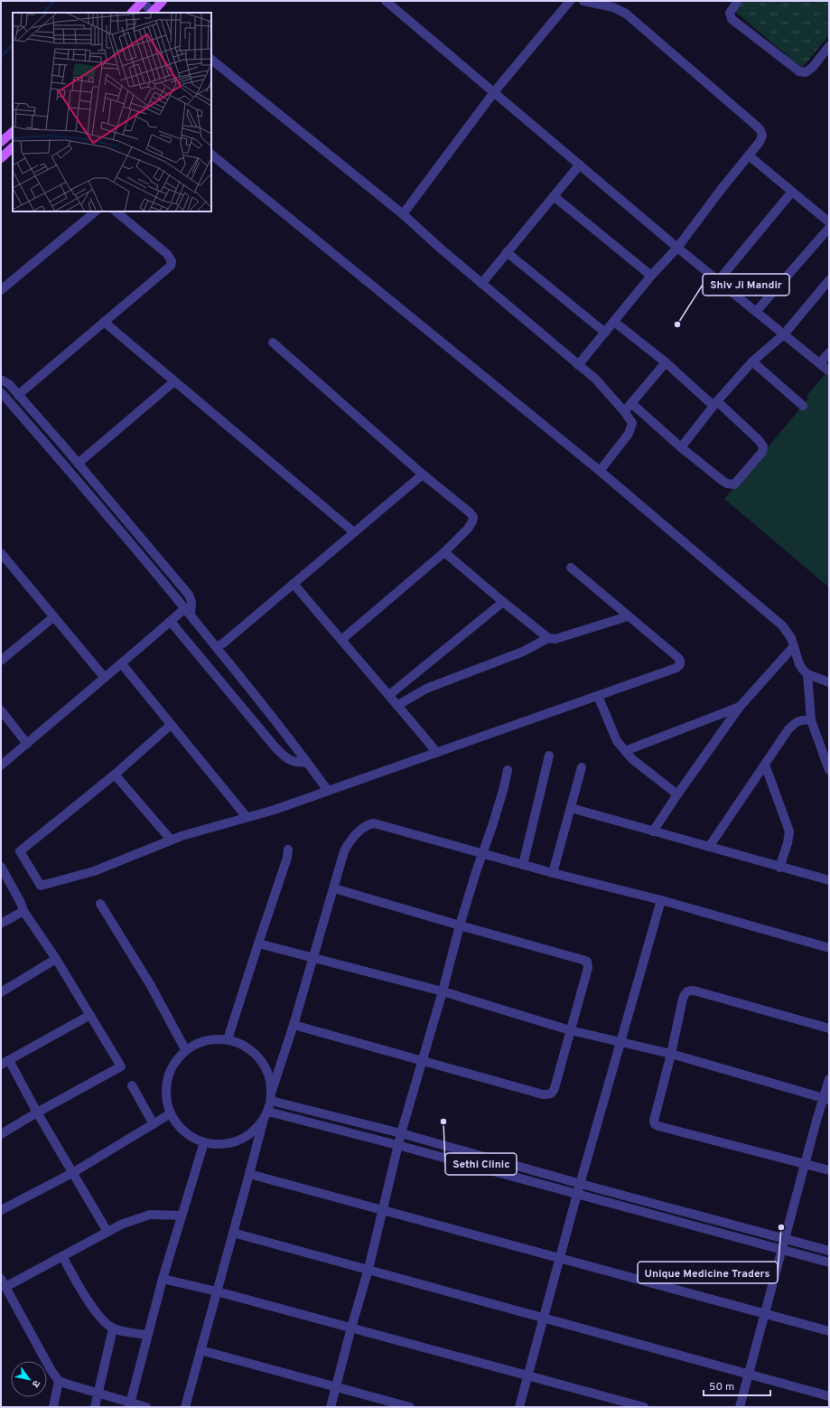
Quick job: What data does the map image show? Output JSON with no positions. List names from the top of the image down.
{
  "places": ["Shiv Ji Mandir", "Sethi Clinic", "Unique Medicine Traders"],
  "scale_bar": "50 m",
  "north": "bottom right"
}
